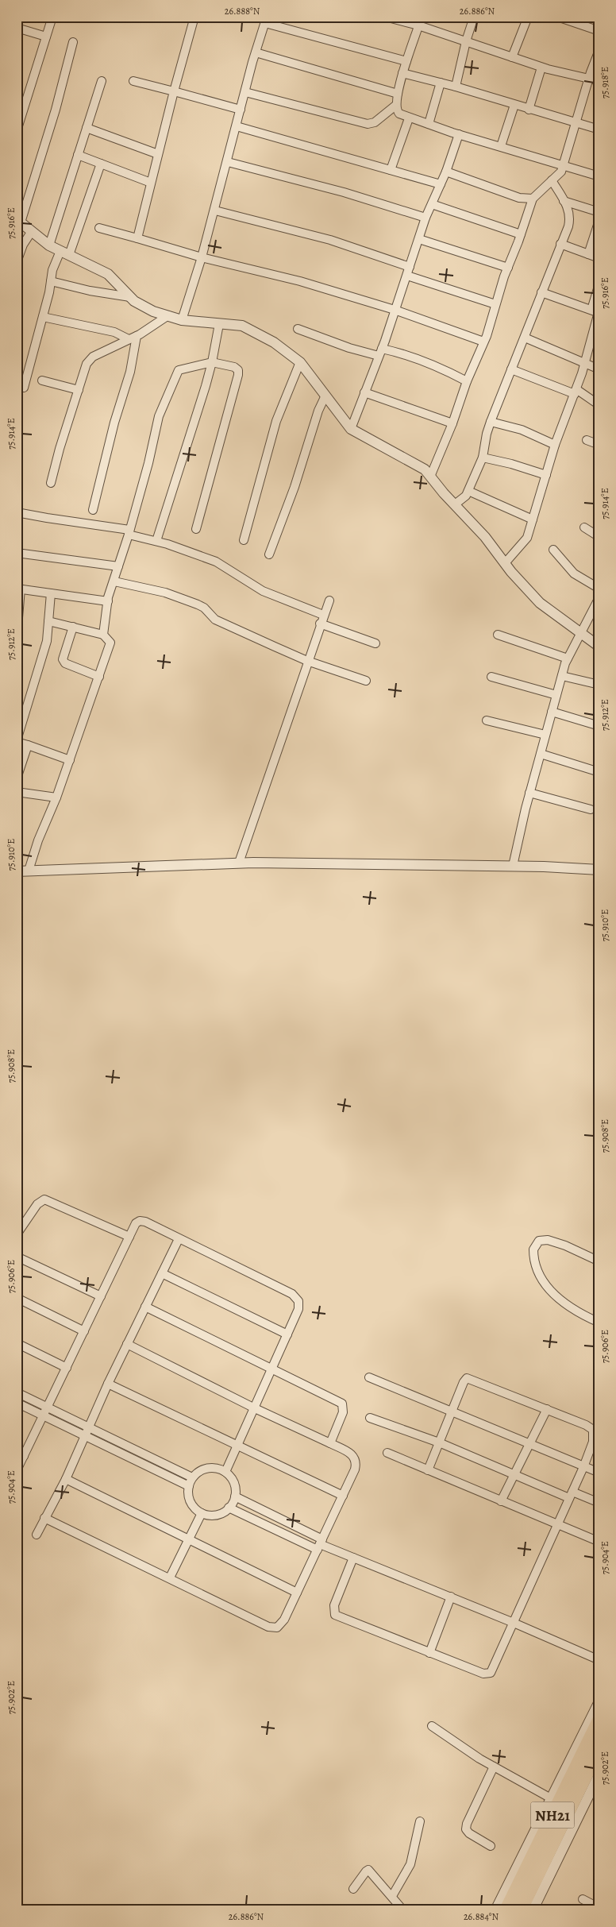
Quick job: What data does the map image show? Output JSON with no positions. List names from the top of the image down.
{
  "streets": {
    "highway": ["NH21"]
  },
  "coordinates": [
    "26.888°N",
    "26.886°N",
    "75.918°E",
    "75.916°E",
    "75.914°E",
    "75.912°E",
    "75.910°E",
    "75.908°E",
    "75.906°E",
    "75.904°E",
    "75.902°E",
    "26.884°N"
  ]
}
